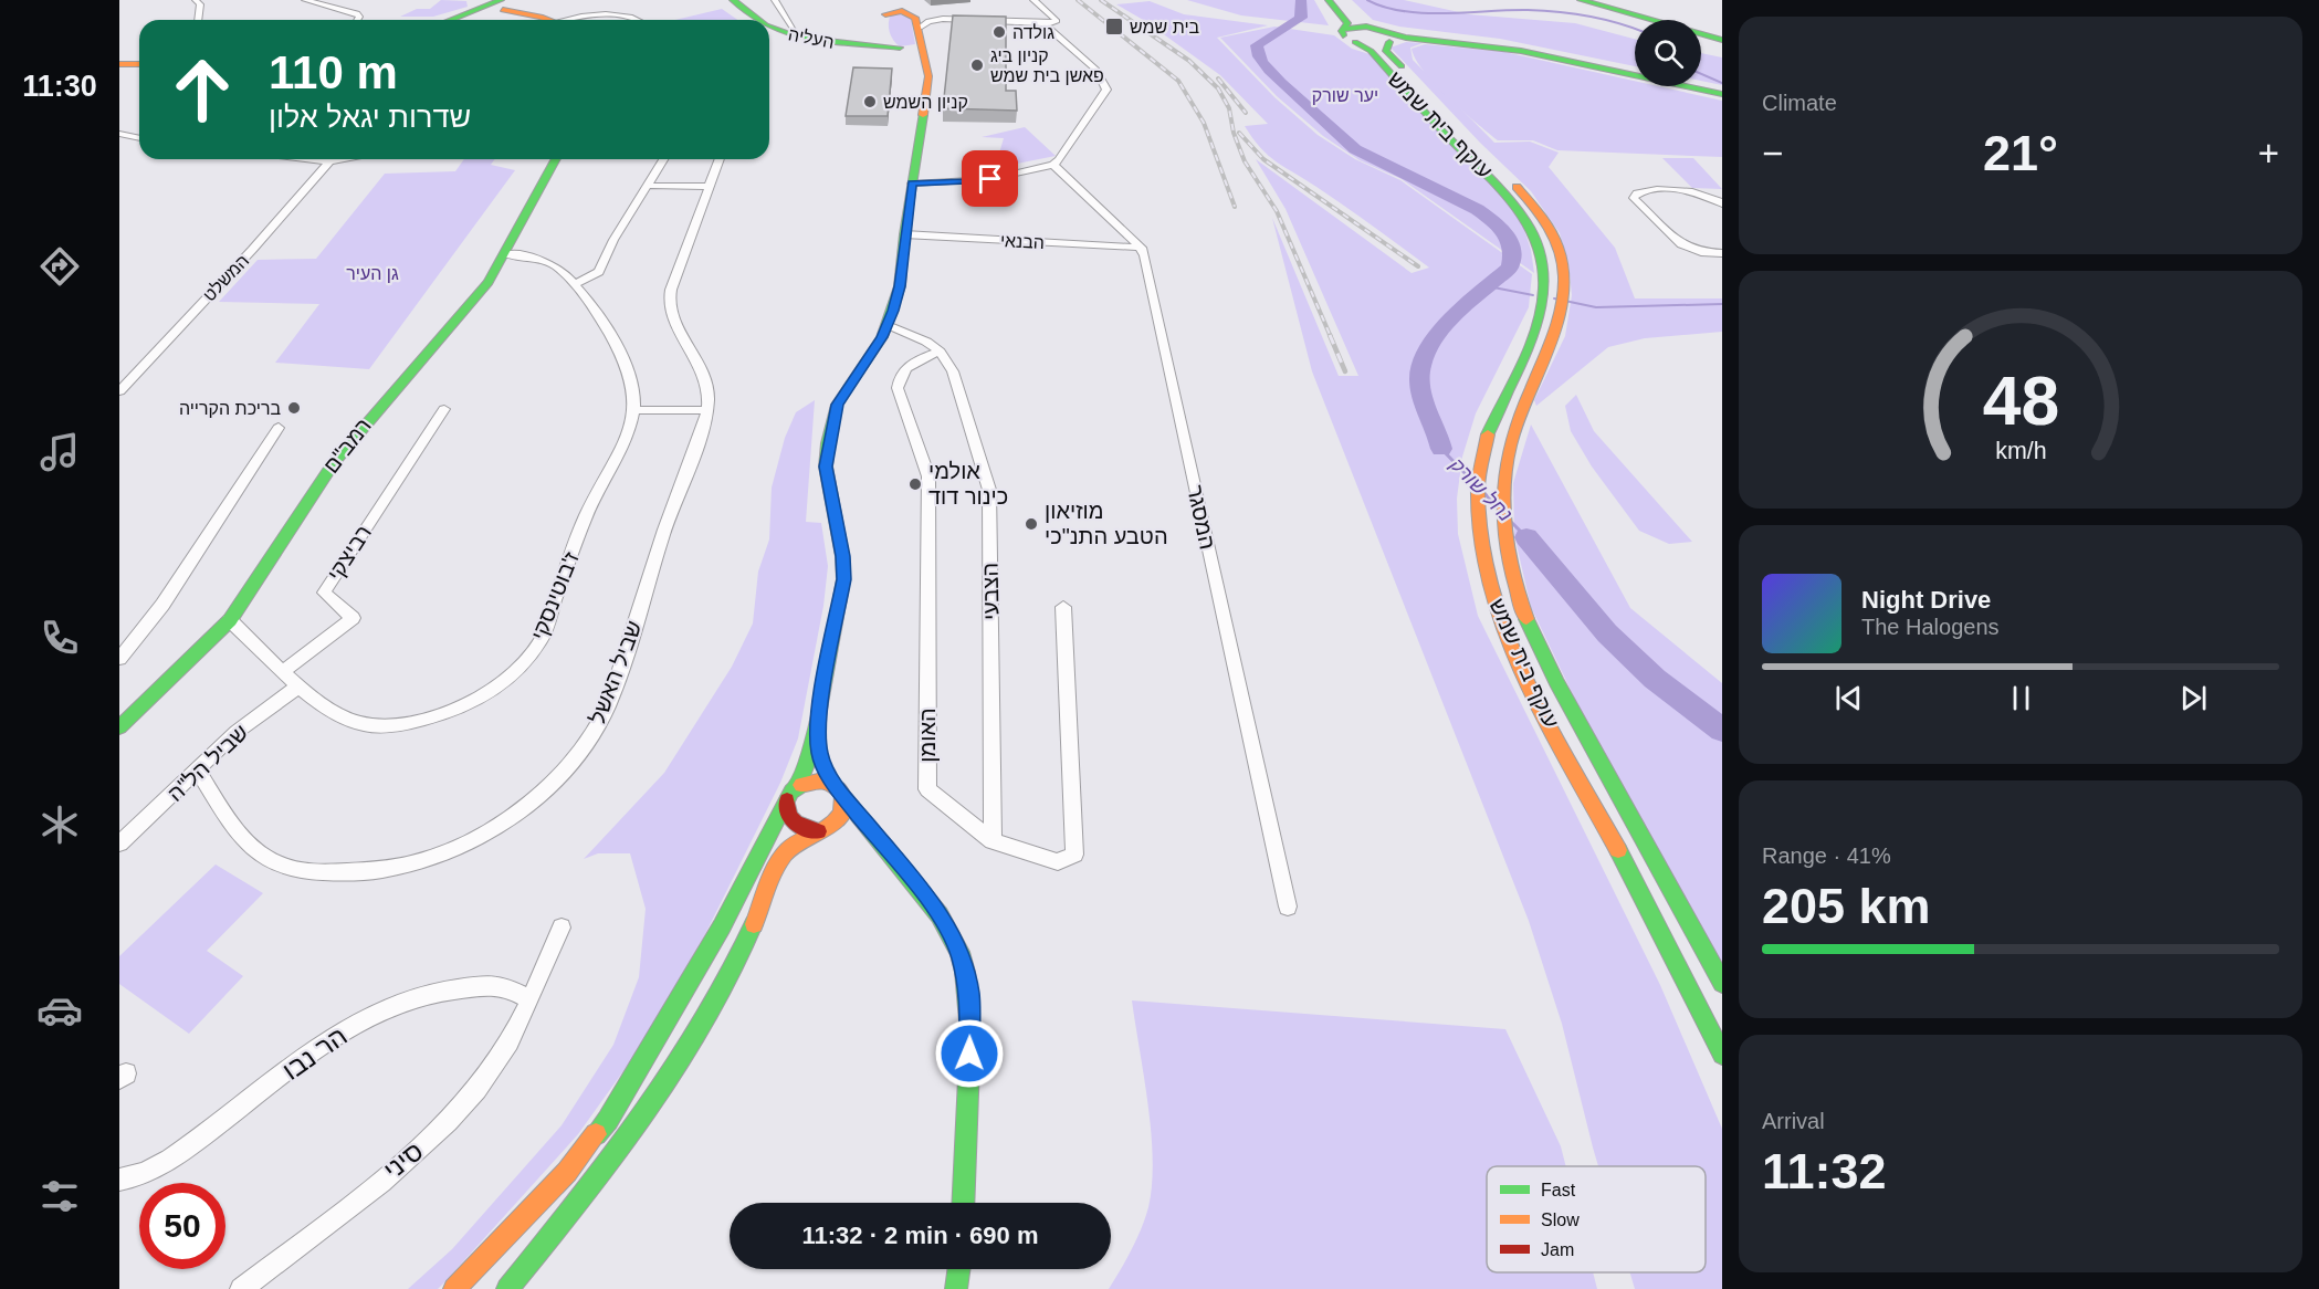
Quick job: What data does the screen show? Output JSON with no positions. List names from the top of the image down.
{
  "streets": {
    "main road": ["העליה", "עוקף בית שמש", "רמב\"ם"],
    "street": [
      "הבנאי",
      "המשלט",
      "המסגר",
      "רביצקי",
      "הצבעי",
      "ז'בוטינסקי",
      "שביל האשל",
      "האומן",
      "שביל הל\"ה",
      "הר נבו",
      "סיני"
    ]
  },
  "crossings": [
    ["הבנאי", "המסגר"],
    ["רמב\"ם", "ז'בוטינסקי"],
    ["רביצקי", "ז'בוטינסקי"],
    ["הצבעי", "האומן"],
    ["ז'בוטינסקי", "שביל הל\"ה"],
    ["שביל האשל", "שביל הל\"ה"],
    ["הר נבו", "סיני"]
  ],
  "water": ["נחל שורק"],
  "parks": ["יער שורק", "גן העיר"],
  "places": {
    "transit": ["בית שמש"],
    "other": [
      "גולדה",
      "קניון ביג פאשן בית שמש",
      "קניון השמש",
      "בריכת הקרייה",
      "אולמי כינור דוד",
      "מוזיאון הטבע התנ\"כי"
    ]
  },
  "legend": ["Fast", "Slow", "Jam"],
  "page": {
    "tabs": "11:30",
    "tile": [
      "Climate",
      ["Range · 41%", "205 km"],
      ["Arrival", "11:32"]
    ],
    "turn": ["110 m", "שדרות יגאל אלון"],
    "heat": ["−", "21°", "+"],
    "song": ["Night Drive", "The Halogens"],
    "limit": "50",
    "trip": "11:32 · 2 min · 690 m",
    "gauge": ["48", "km/h"]
  }
}
